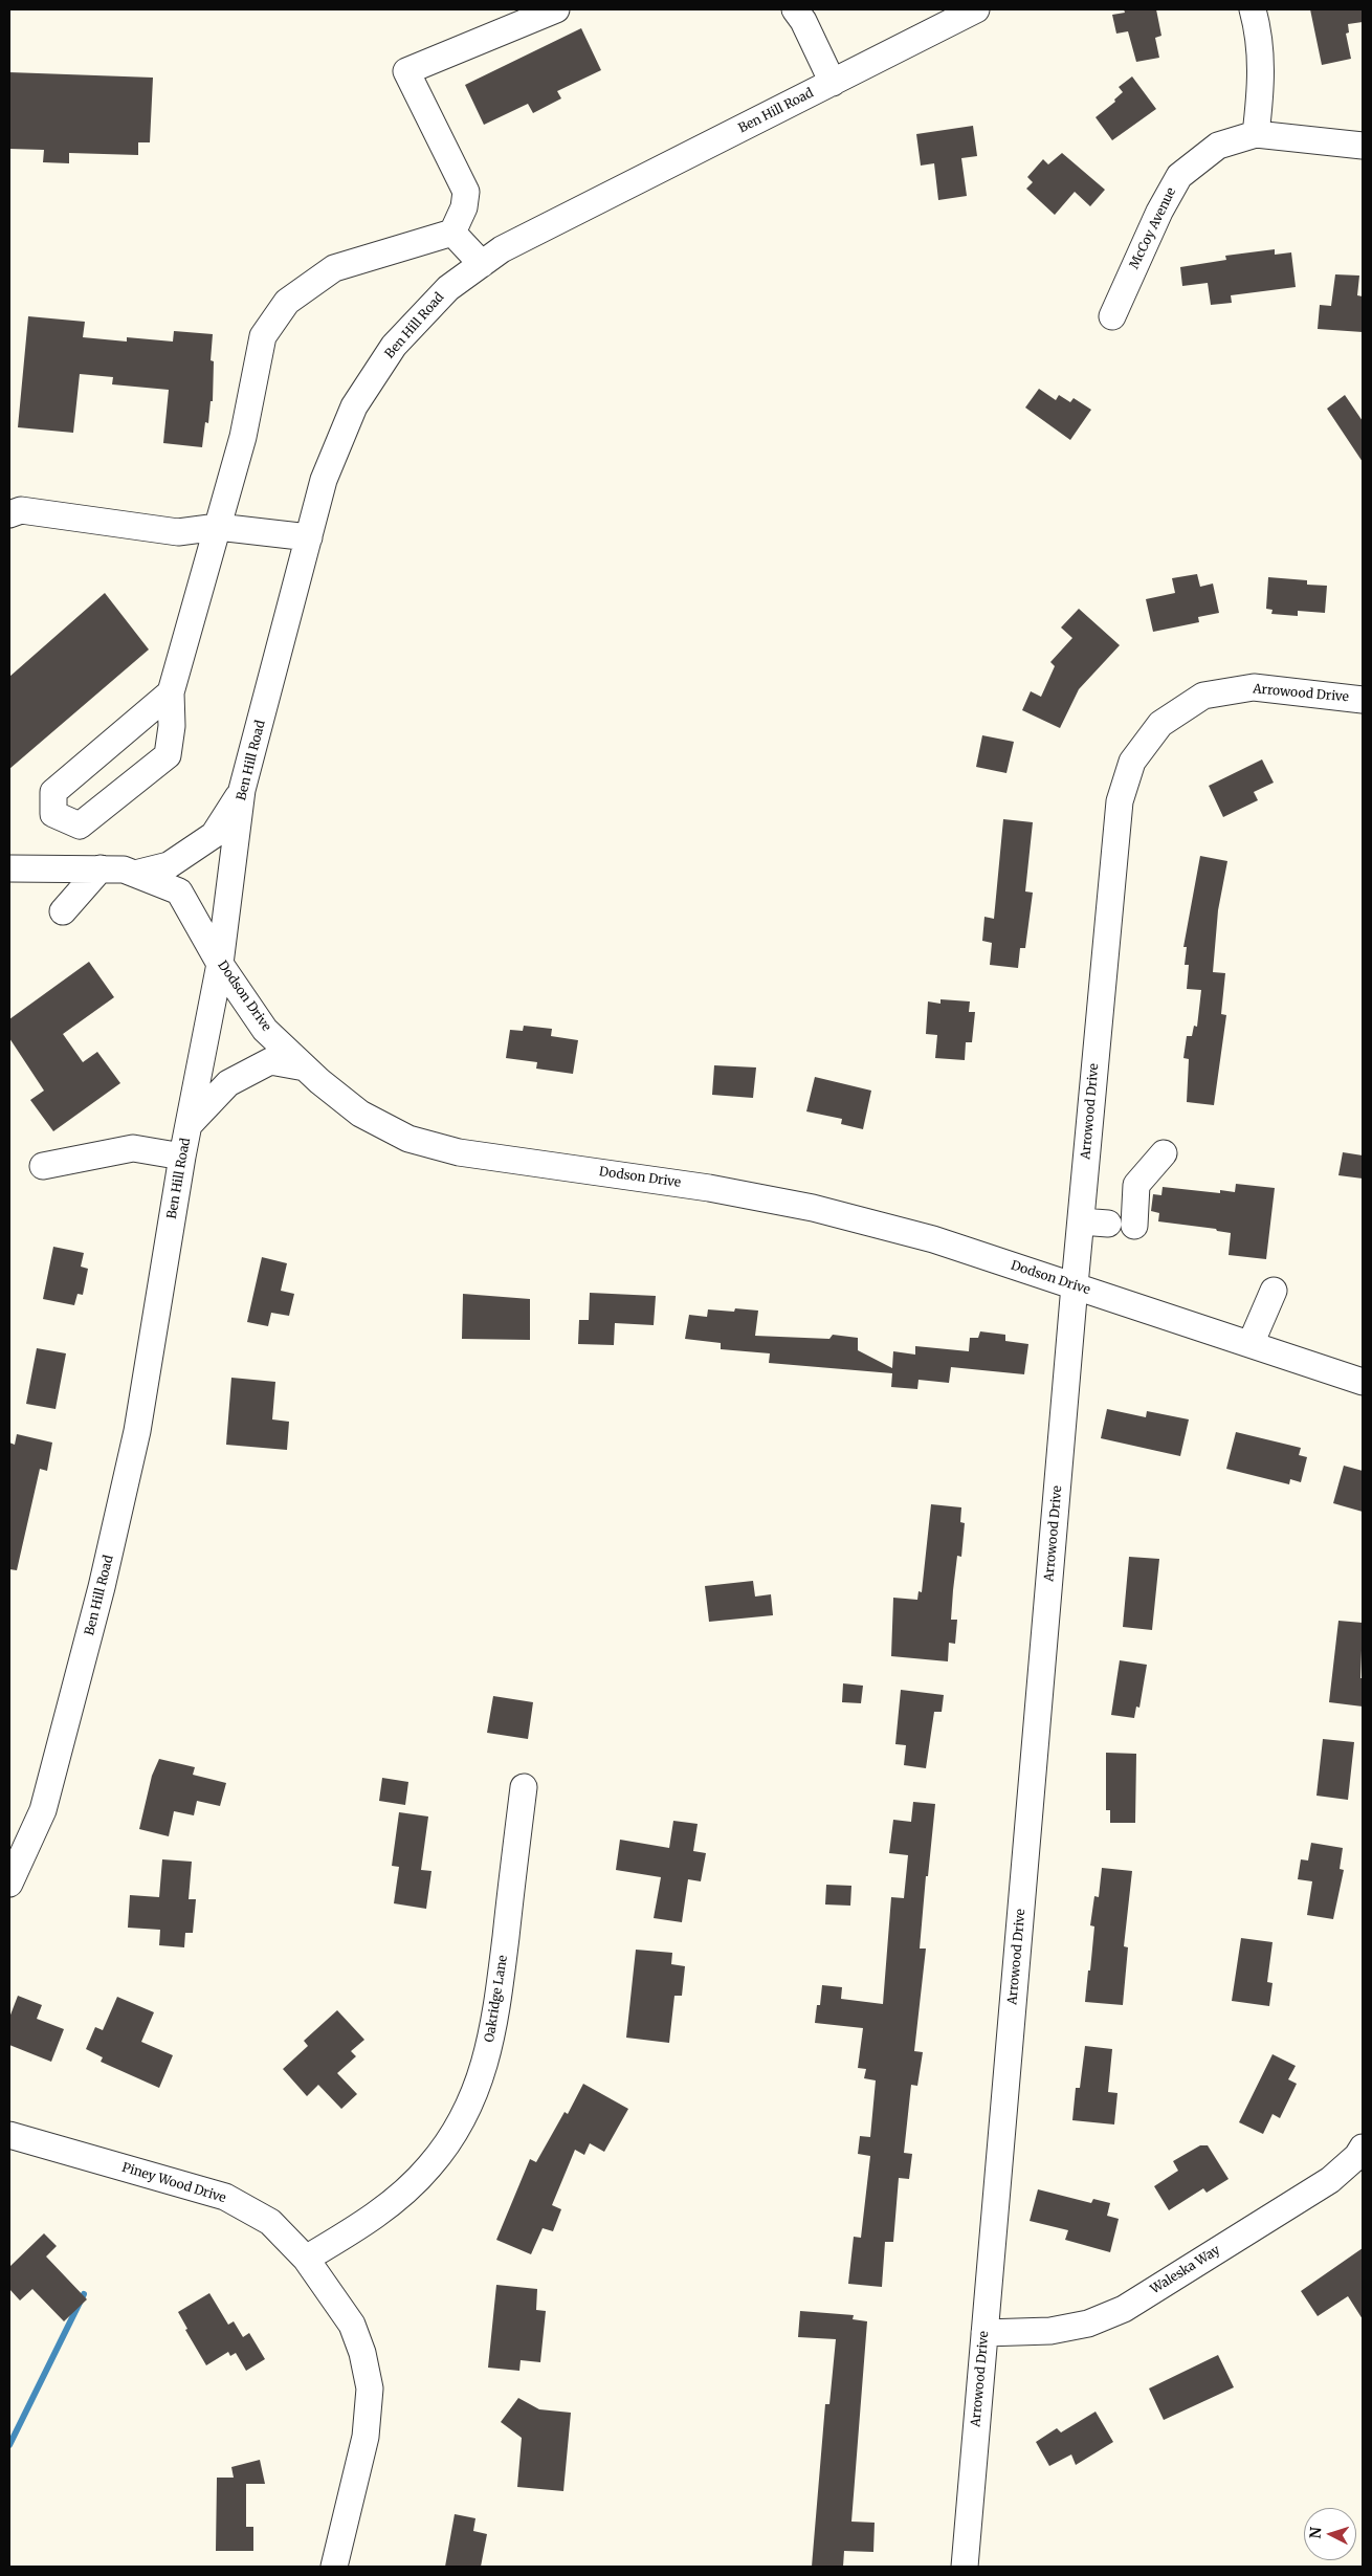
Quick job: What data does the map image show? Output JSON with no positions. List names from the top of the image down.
{
  "streets": {
    "street": [
      "Ben Hill Road",
      "McCoy Avenue",
      "Arrowood Drive",
      "Dodson Drive",
      "Oakridge Lane",
      "Piney Wood Drive",
      "Waleska Way"
    ]
  },
  "crossings": [
    ["Ben Hill Road", "Dodson Drive"],
    ["Arrowood Drive", "Dodson Drive"],
    ["Arrowood Drive", "Waleska Way"],
    ["Oakridge Lane", "Piney Wood Drive"]
  ],
  "north": "left"
}
